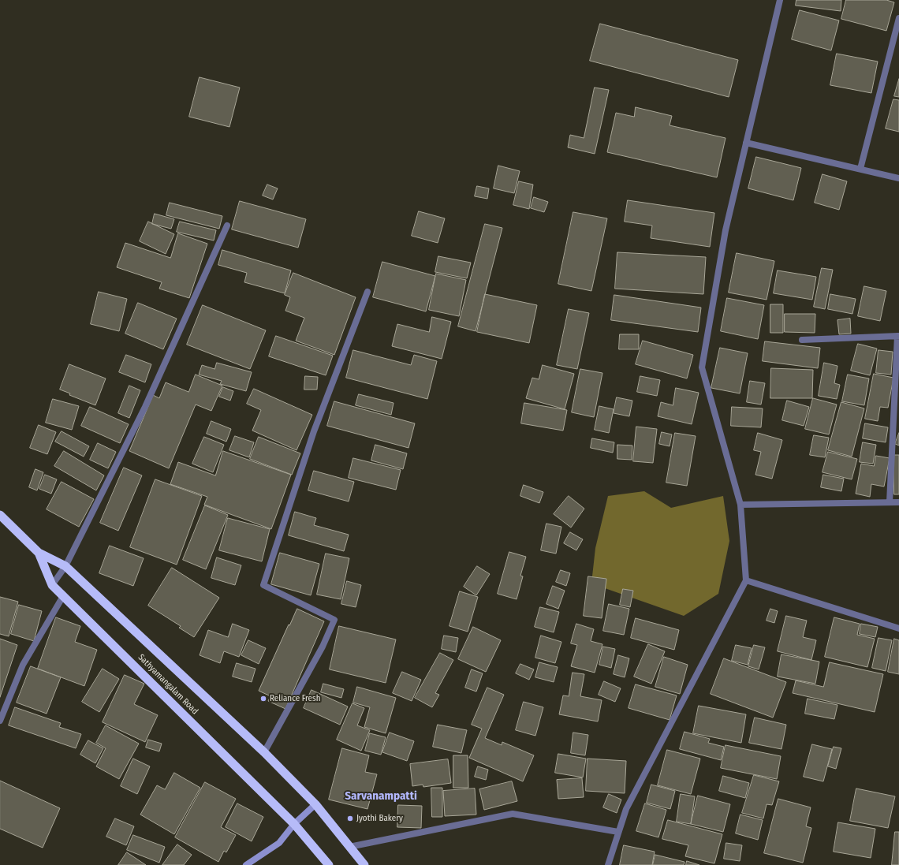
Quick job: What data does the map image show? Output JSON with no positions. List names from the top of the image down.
{
  "streets": {
    "highway": ["Sathyamangalam Road"]
  },
  "districts": ["Sarvanampatti"],
  "places": ["Reliance Fresh", "Jyothi Bakery"]
}
